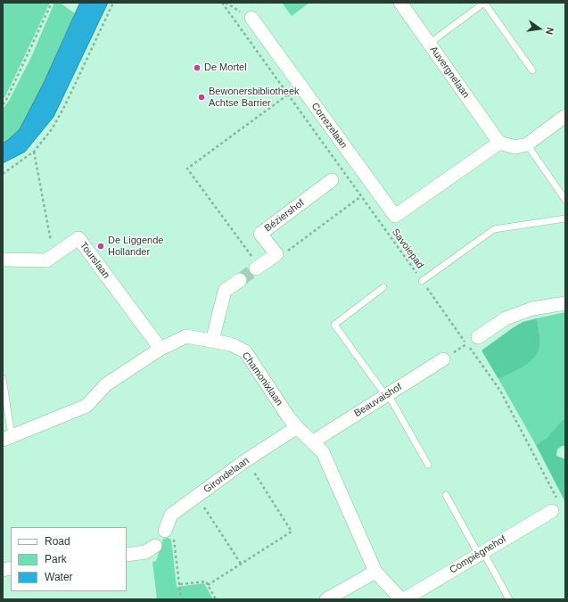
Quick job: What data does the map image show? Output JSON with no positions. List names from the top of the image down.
{
  "streets": {
    "street": [
      "Auvergnelaan",
      "Correzelaan",
      "Béziershof",
      "Tourslaan",
      "Chamonixlaan",
      "Beauvaishof",
      "Girondelaan",
      "Compiègnehof"
    ],
    "path": ["Savoiepad"]
  },
  "crossings": [
    ["Auvergnelaan", "Correzelaan"],
    ["Savoiepad", "Compiègnehof"],
    ["Tourslaan", "Chamonixlaan"],
    ["Chamonixlaan", "Beauvaishof"],
    ["Chamonixlaan", "Girondelaan"]
  ],
  "places": ["De Mortel", "Bewonersbibliotheek Achtse Barrier", "De Liggende Hollander"],
  "legend": ["Road", "Park", "Water"],
  "north": "right"
}
